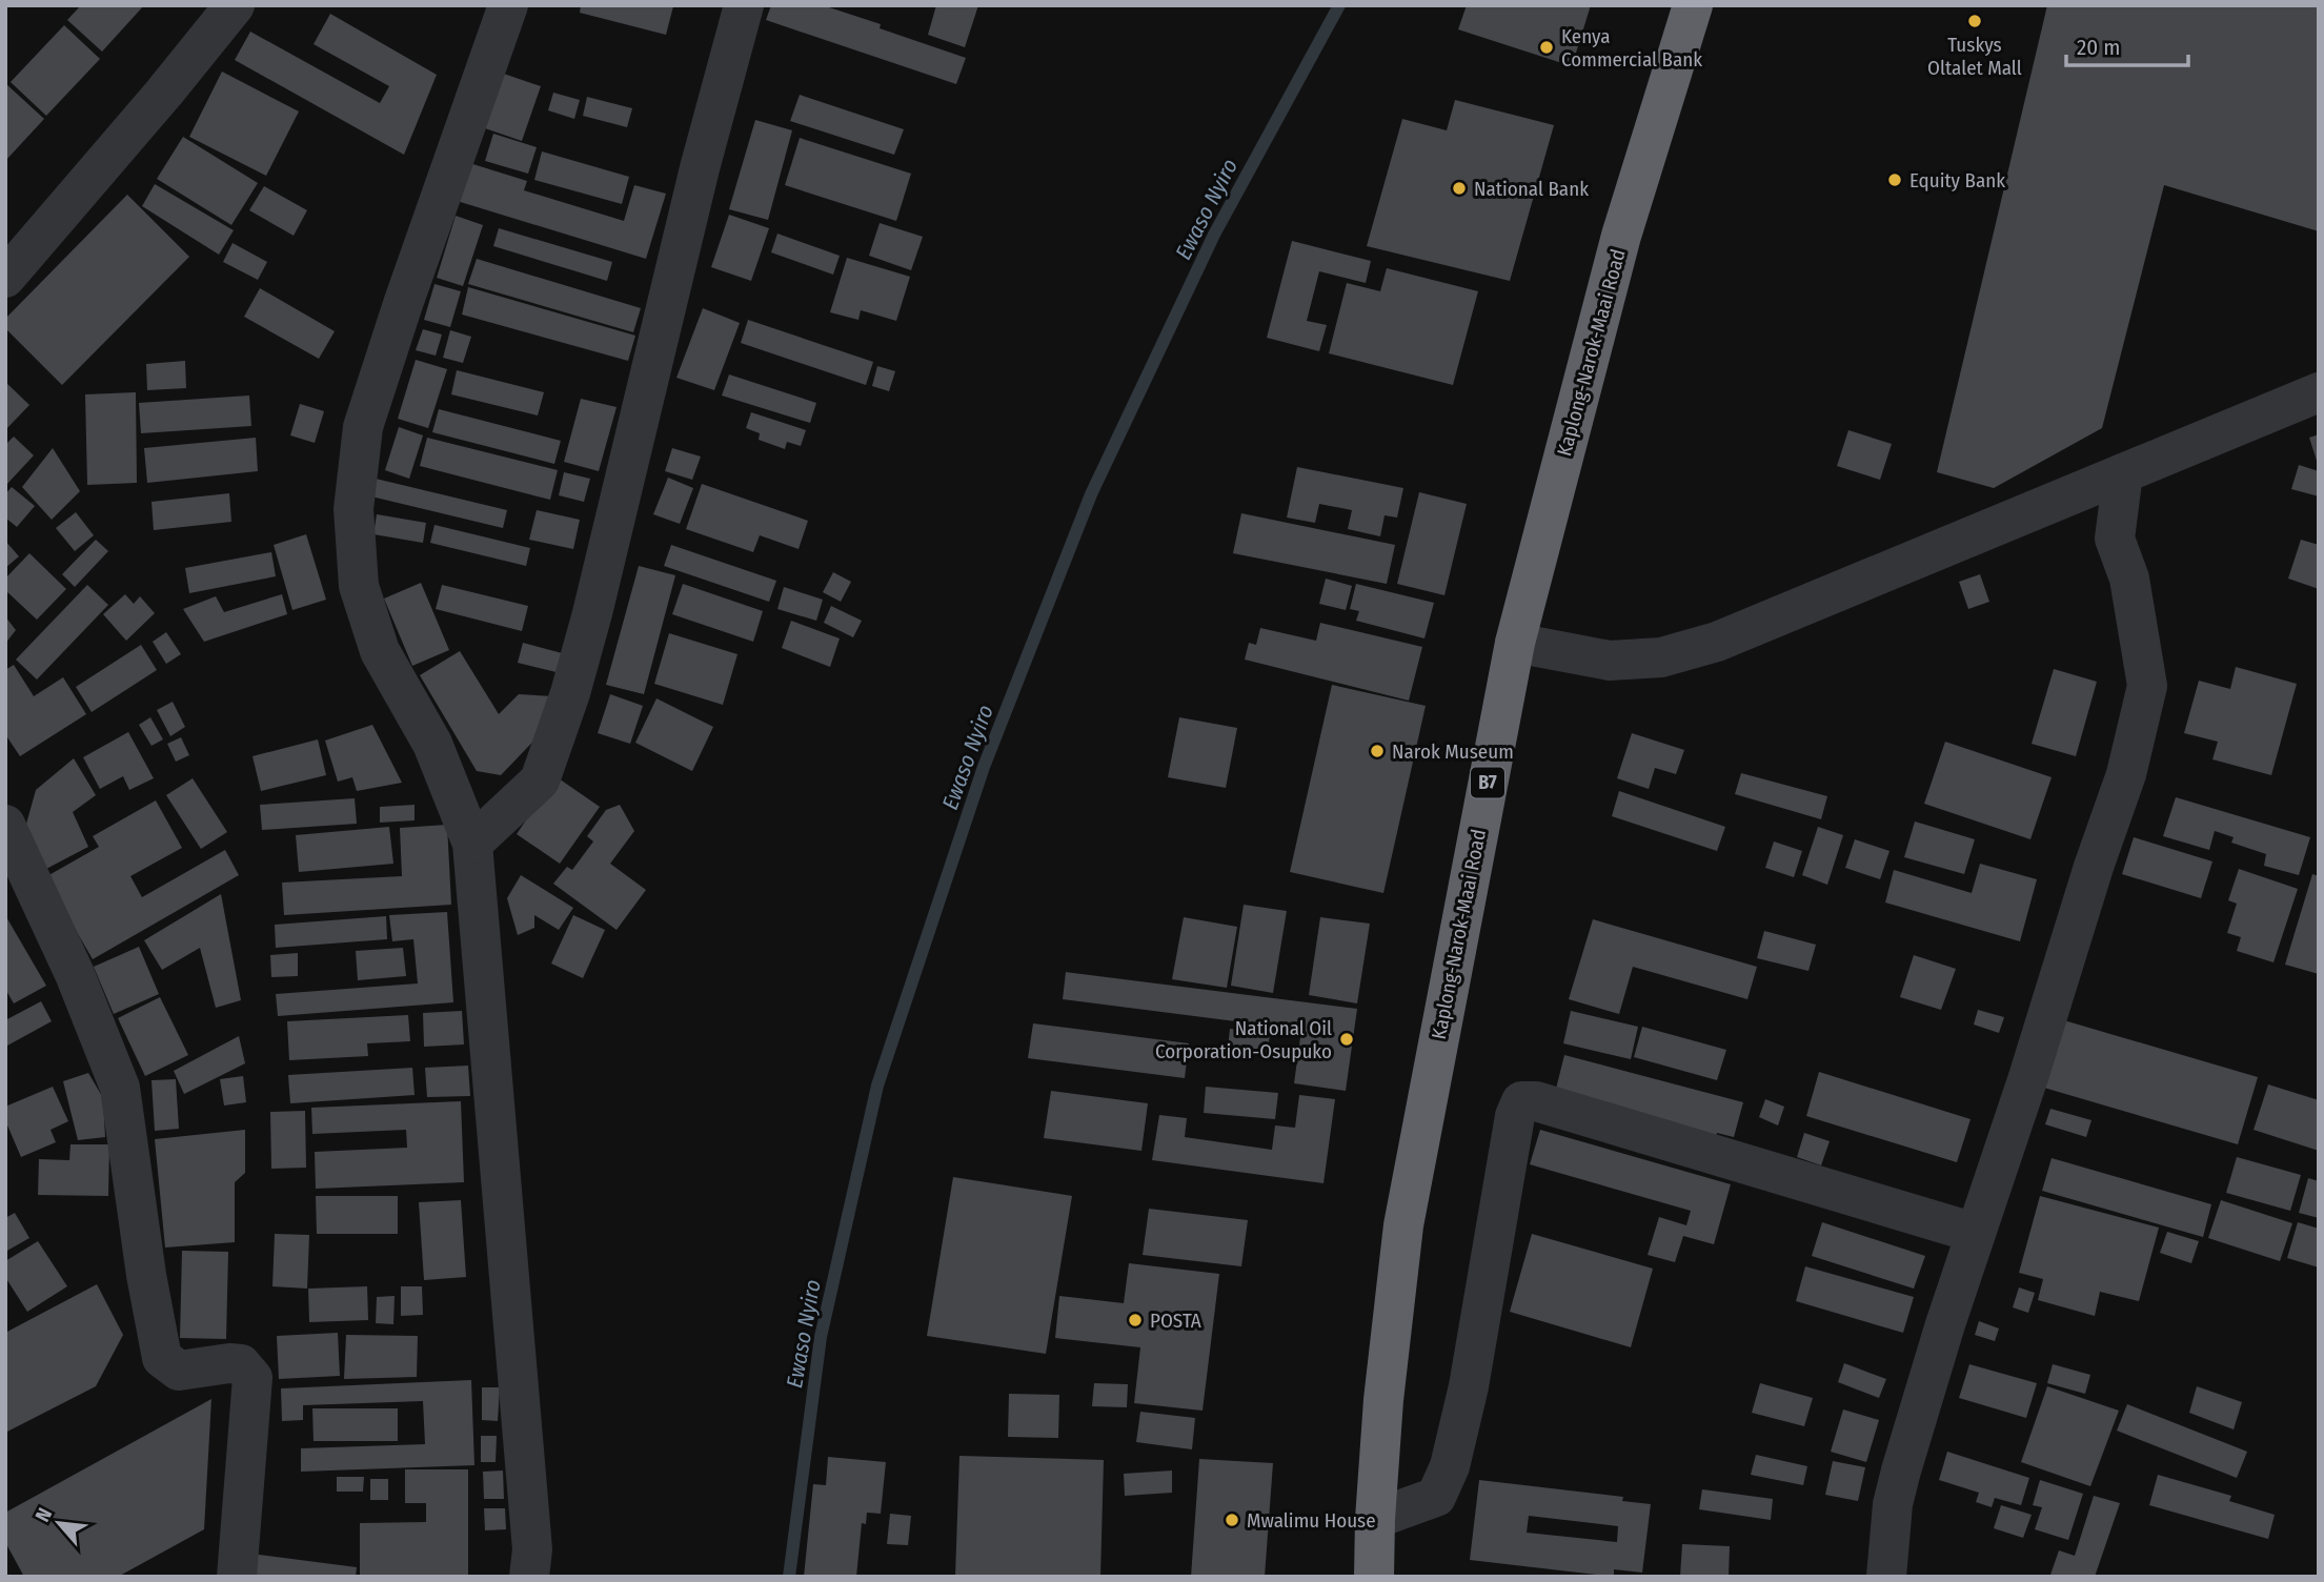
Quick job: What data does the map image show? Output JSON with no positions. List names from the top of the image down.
{
  "streets": {
    "highway": ["Kaplong-Narok-Maai Road", "B7"]
  },
  "water": ["Ewaso Nyiro"],
  "places": [
    "Tuskys Oltalet Mall",
    "Kenya Commercial Bank",
    "Equity Bank",
    "National Bank",
    "Narok Museum",
    "National Oil Corporation-Osupuko",
    "POSTA",
    "Mwalimu House"
  ],
  "scale_bar": "20 m",
  "north": "top left"
}
